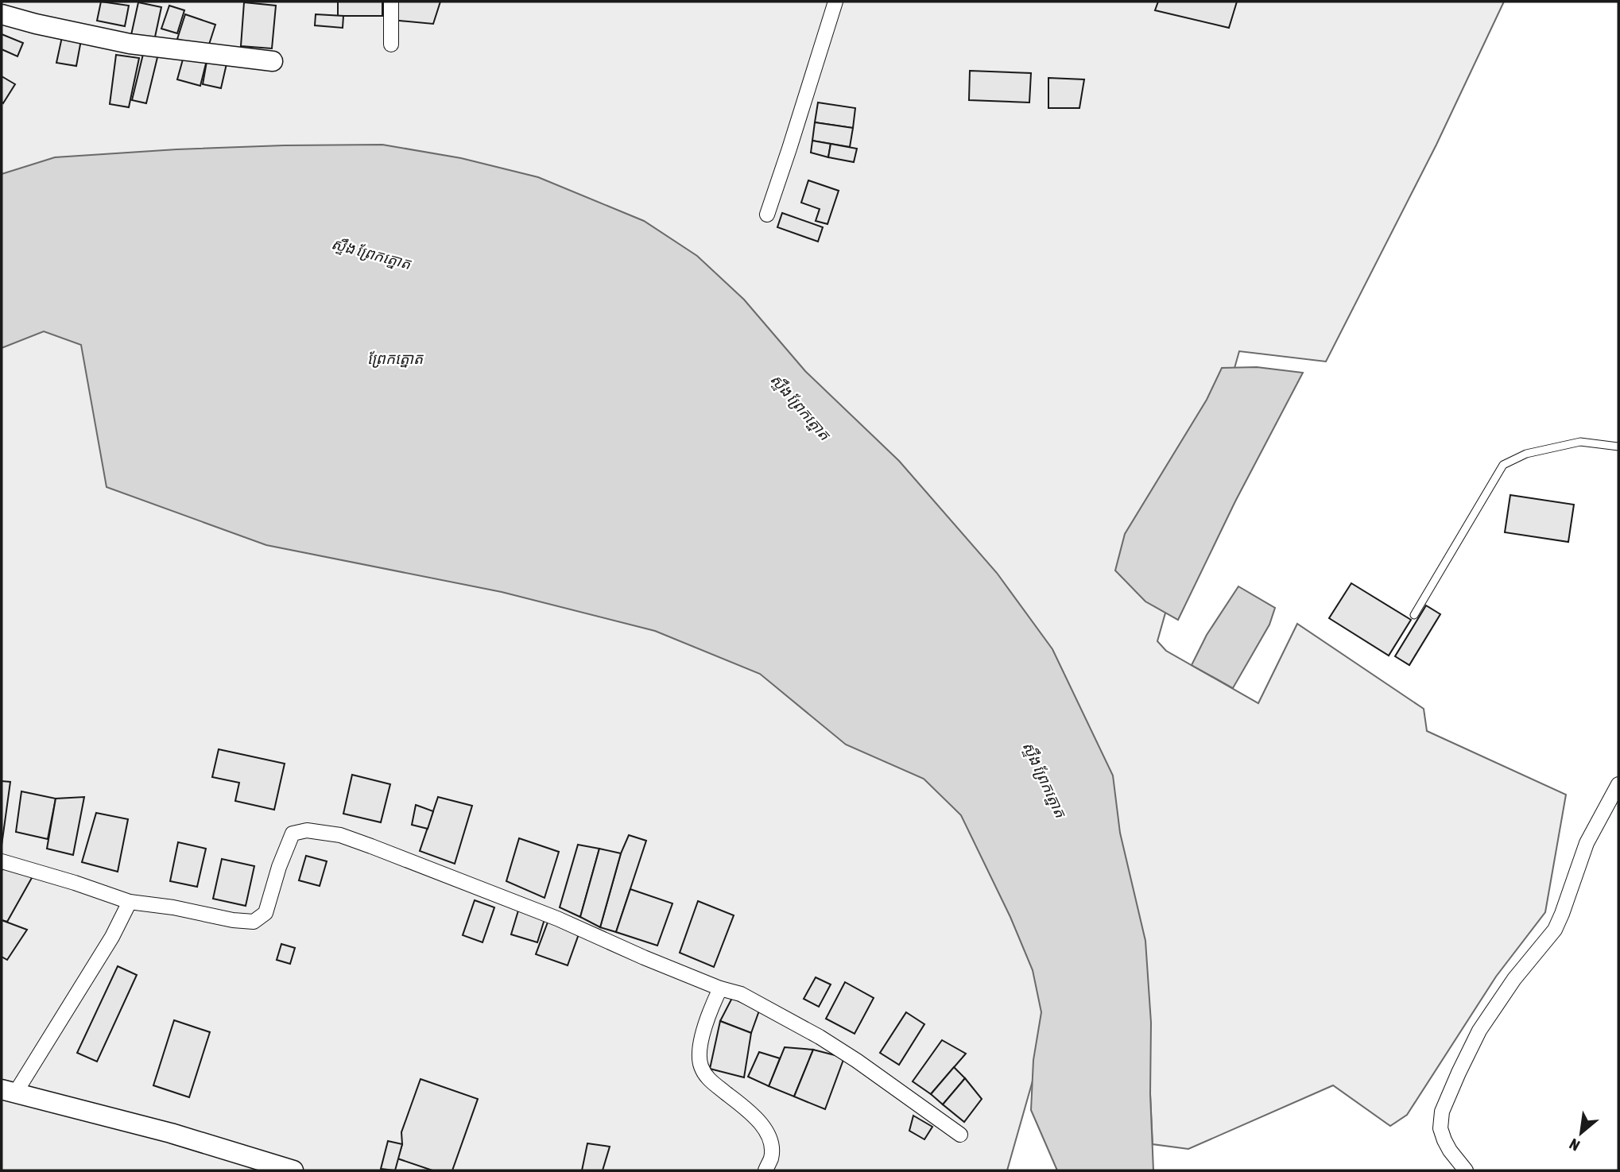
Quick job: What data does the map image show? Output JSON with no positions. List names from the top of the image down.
{
  "water": ["ស្ទឹង ព្រែកត្នោត", "ព្រែកត្នោត"],
  "north": "bottom left"
}
